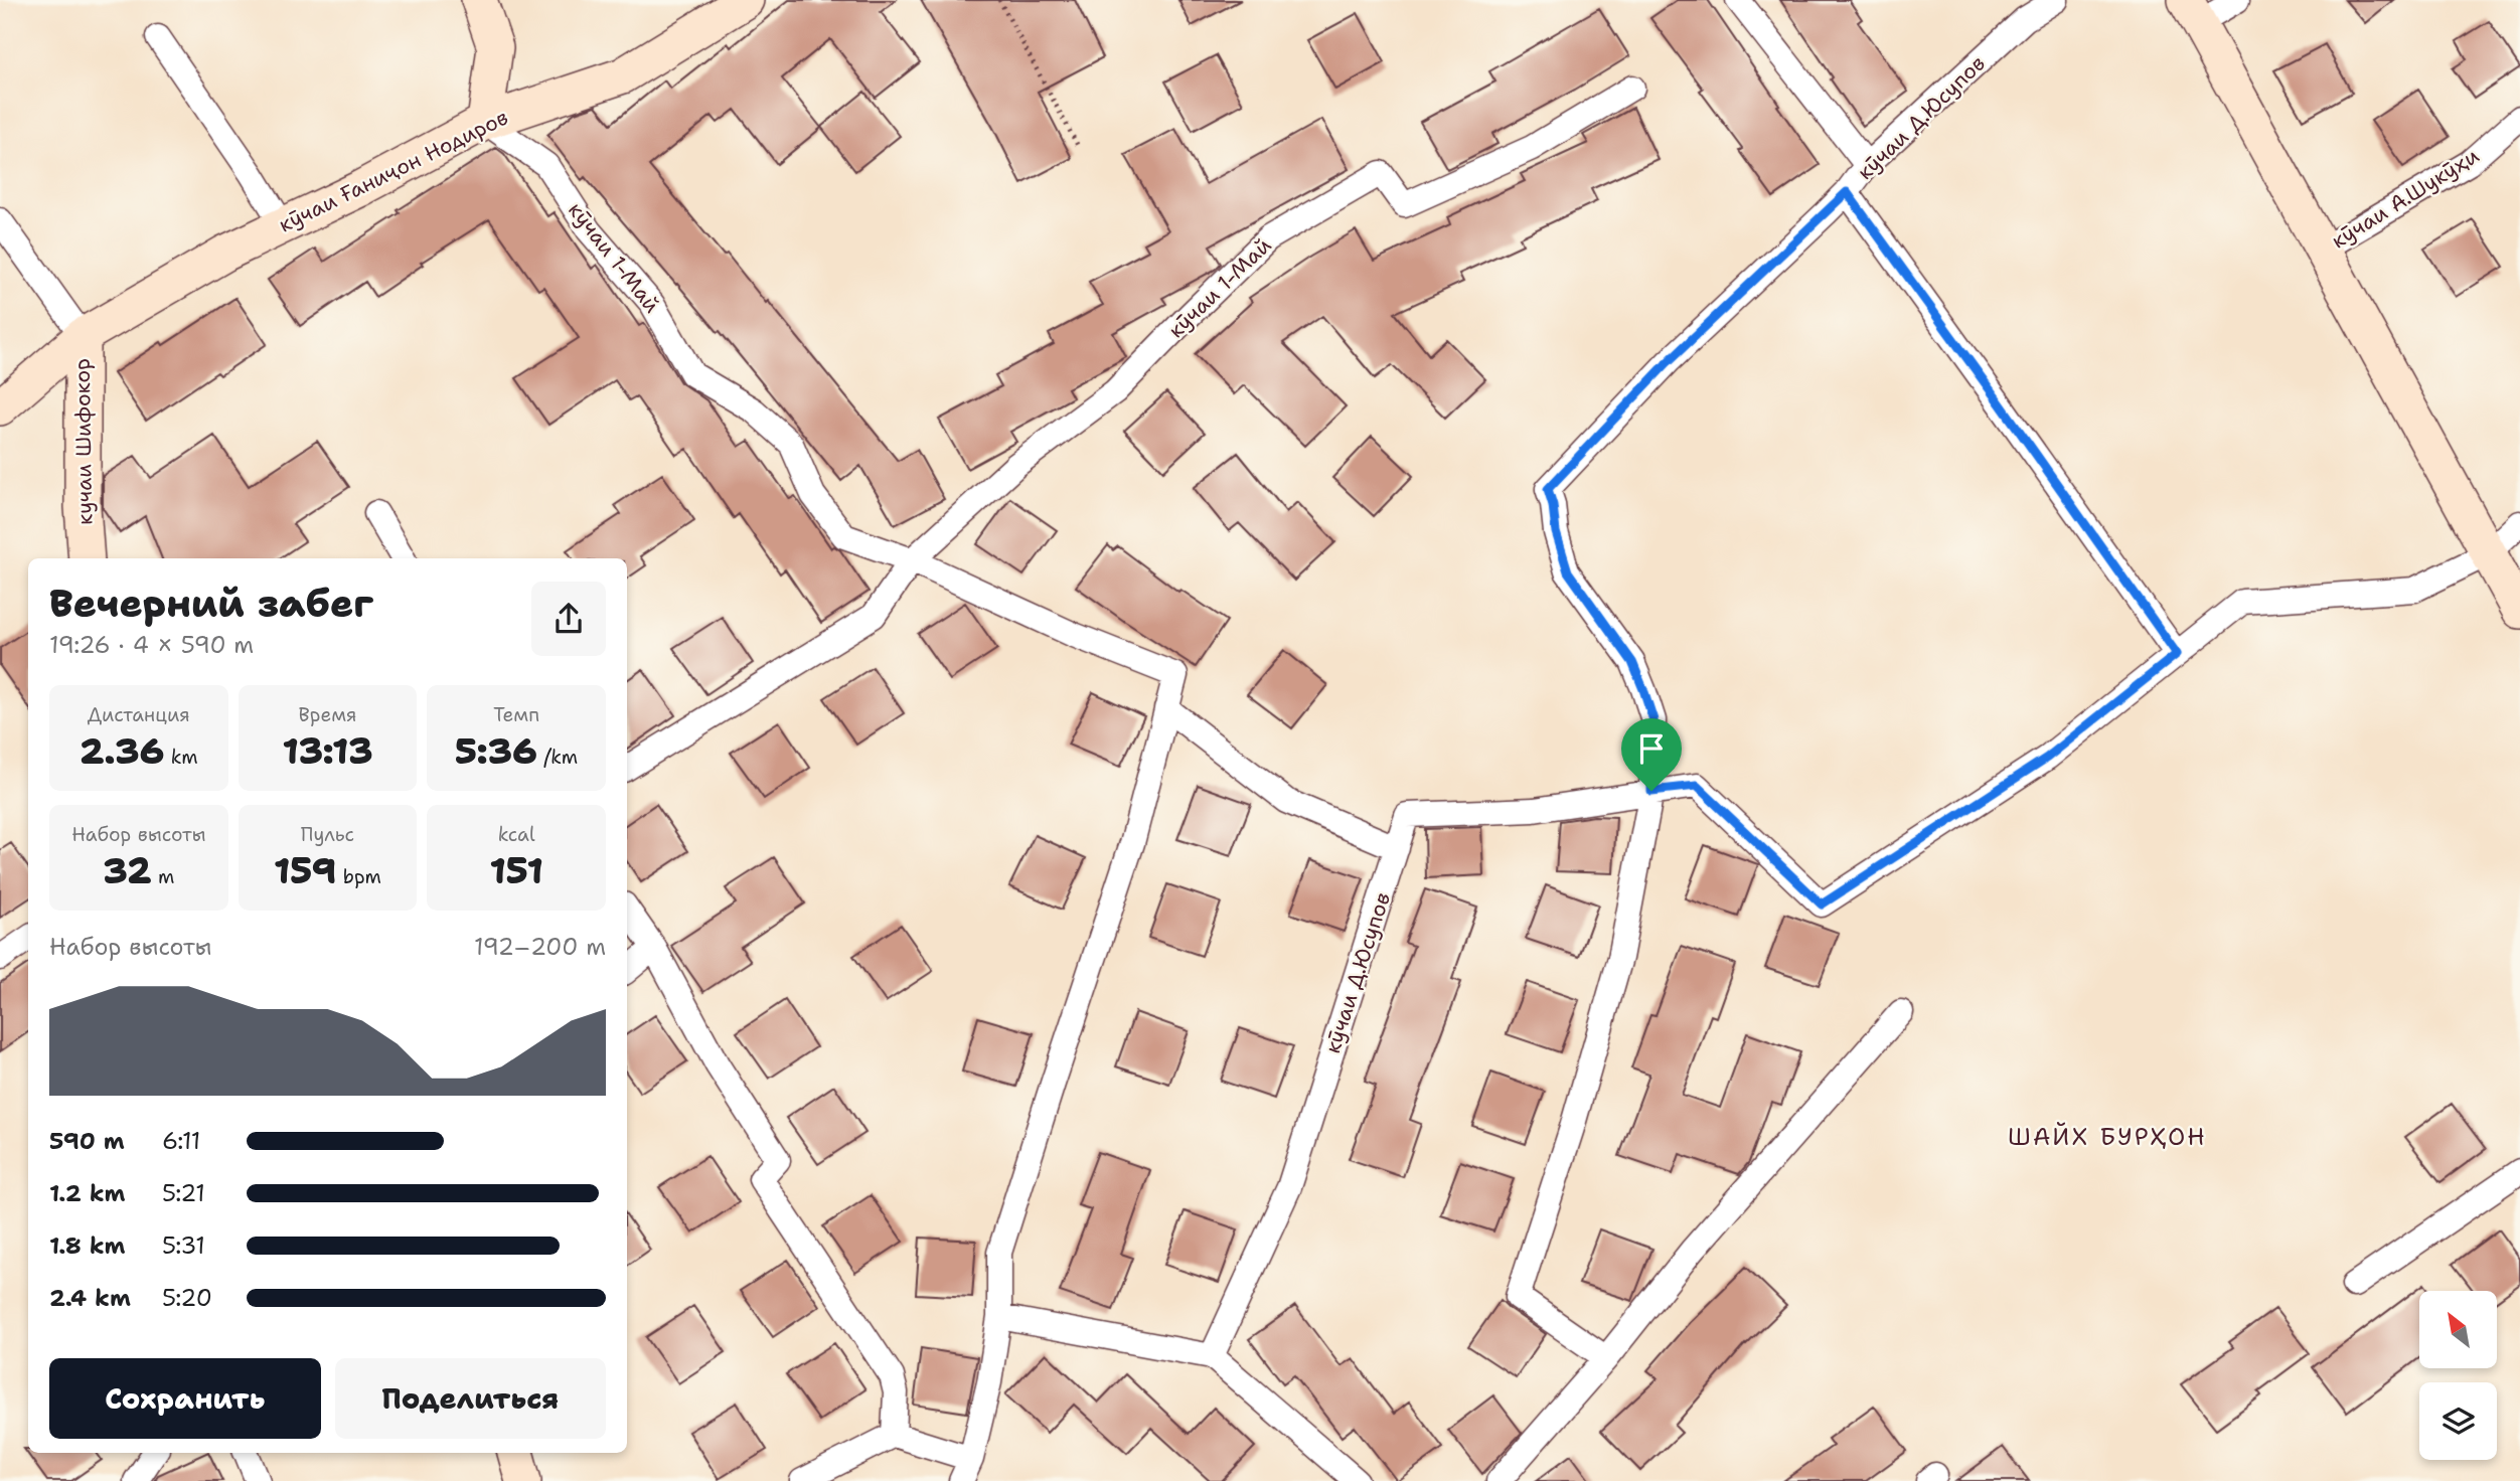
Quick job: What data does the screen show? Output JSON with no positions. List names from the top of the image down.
{
  "streets": {
    "street": [
      "кӯчаи Д.Юсупов",
      "кӯчаи Ғаниҷон Нодиров",
      "кӯчаи А.Шукӯҳи",
      "кӯчаи 1-Май",
      "кучаи Шифокор"
    ]
  },
  "crossings": [
    ["кӯчаи Ғаниҷон Нодиров", "кӯчаи 1-Май"],
    ["кӯчаи Ғаниҷон Нодиров", "кучаи Шифокор"]
  ],
  "districts": ["ШАЙХ БУРҲОН"],
  "north": "top left",
  "page": {
    "heading": ["Вечерний забег", "19:26 · 4 × 590 m"],
    "stats": [
      ["Дистанция", "2.36 km"],
      ["Время", "13:13"],
      ["Темп", "5:36 /km"],
      ["Набор высоты", "32 m"],
      ["Пульс", "159 bpm"],
      ["kcal", "151"]
    ],
    "chart": ["Набор высоты", "192–200 m"],
    "list": [
      {
        "name": "590 m",
        "note": "6:11"
      },
      {
        "name": "1.2 km",
        "note": "5:21"
      },
      {
        "name": "1.8 km",
        "note": "5:31"
      },
      {
        "name": "2.4 km",
        "note": "5:20"
      }
    ],
    "buttons": ["Сохранить", "Поделиться"]
  }
}
